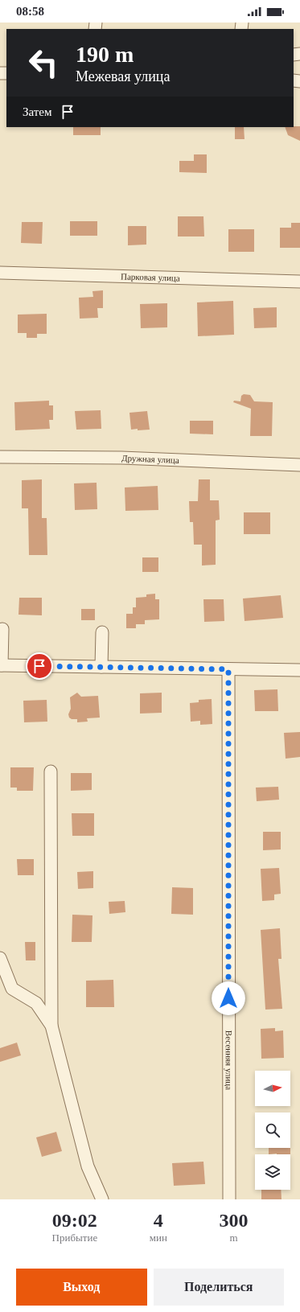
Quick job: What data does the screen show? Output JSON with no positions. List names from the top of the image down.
{
  "streets": {
    "street": ["Парковая улица", "Дружная улица", "Весенняя улица"]
  },
  "north": "right",
  "page": {
    "status": "08:58",
    "turn": ["190 m", "Межевая улица"],
    "then": "Затем",
    "eta": [
      "09:02",
      "Прибытие",
      "4",
      "мин",
      "300",
      "m"
    ],
    "buttons": ["Выход", "Поделиться"]
  }
}
